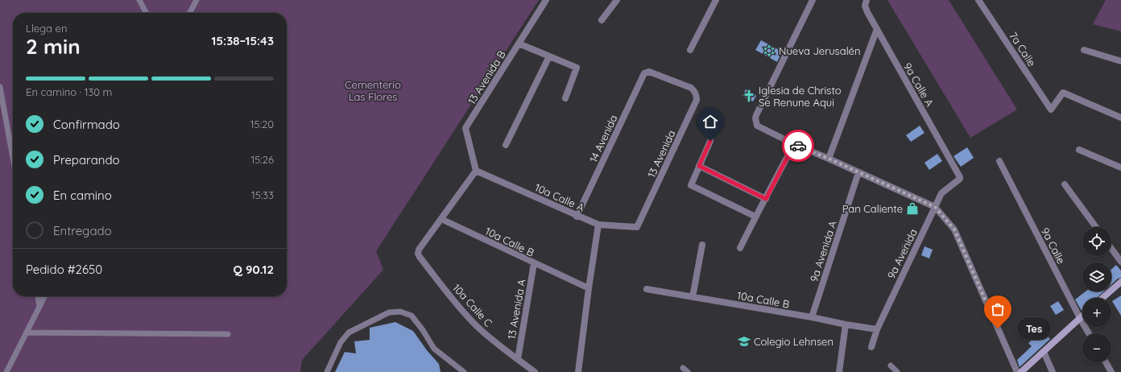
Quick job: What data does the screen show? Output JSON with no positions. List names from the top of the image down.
{
  "streets": {
    "street": [
      "7a Calle",
      "13 Avenida B",
      "9a Calle A",
      "14 Avenida",
      "13 Avenida",
      "10a Calle A",
      "10a Calle B",
      "9a Calle",
      "9a Avenida A",
      "9a Avenida",
      "10a Calle C",
      "13 Avenida A"
    ]
  },
  "crossings": [
    ["13 Avenida B", "10a Calle A"],
    ["9a Calle A", "9a Avenida"],
    ["14 Avenida", "13 Avenida"],
    ["14 Avenida", "10a Calle A"],
    ["13 Avenida", "10a Calle A"],
    ["10a Calle B", "9a Avenida A"],
    ["10a Calle B", "9a Avenida"],
    ["10a Calle B", "10a Calle C"],
    ["10a Calle B", "13 Avenida A"],
    ["10a Calle C", "13 Avenida A"]
  ],
  "parks": ["Cementerio Las Flores"],
  "places": {
    "synagogue": ["Nueva Jerusalén"],
    "church": ["Iglesia de Christo Se Renune Aqui"],
    "shop": ["Pan Caliente"],
    "other": ["Tes"],
    "school or university": ["Colegio Lehnsen"]
  },
  "page": {
    "heading": ["2 min", "Llega en", "15:38–15:43"],
    "panel": ["Pedido #2650", "Q 90.12"],
    "bar": "En camino · 130 m",
    "list": [
      ["Confirmado", "15:20"],
      ["Preparando", "15:26"],
      ["En camino", "15:33"],
      "Entregado"
    ],
    "map_buttons": ["+", "−"],
    "bubble": "Tes"
  }
}
